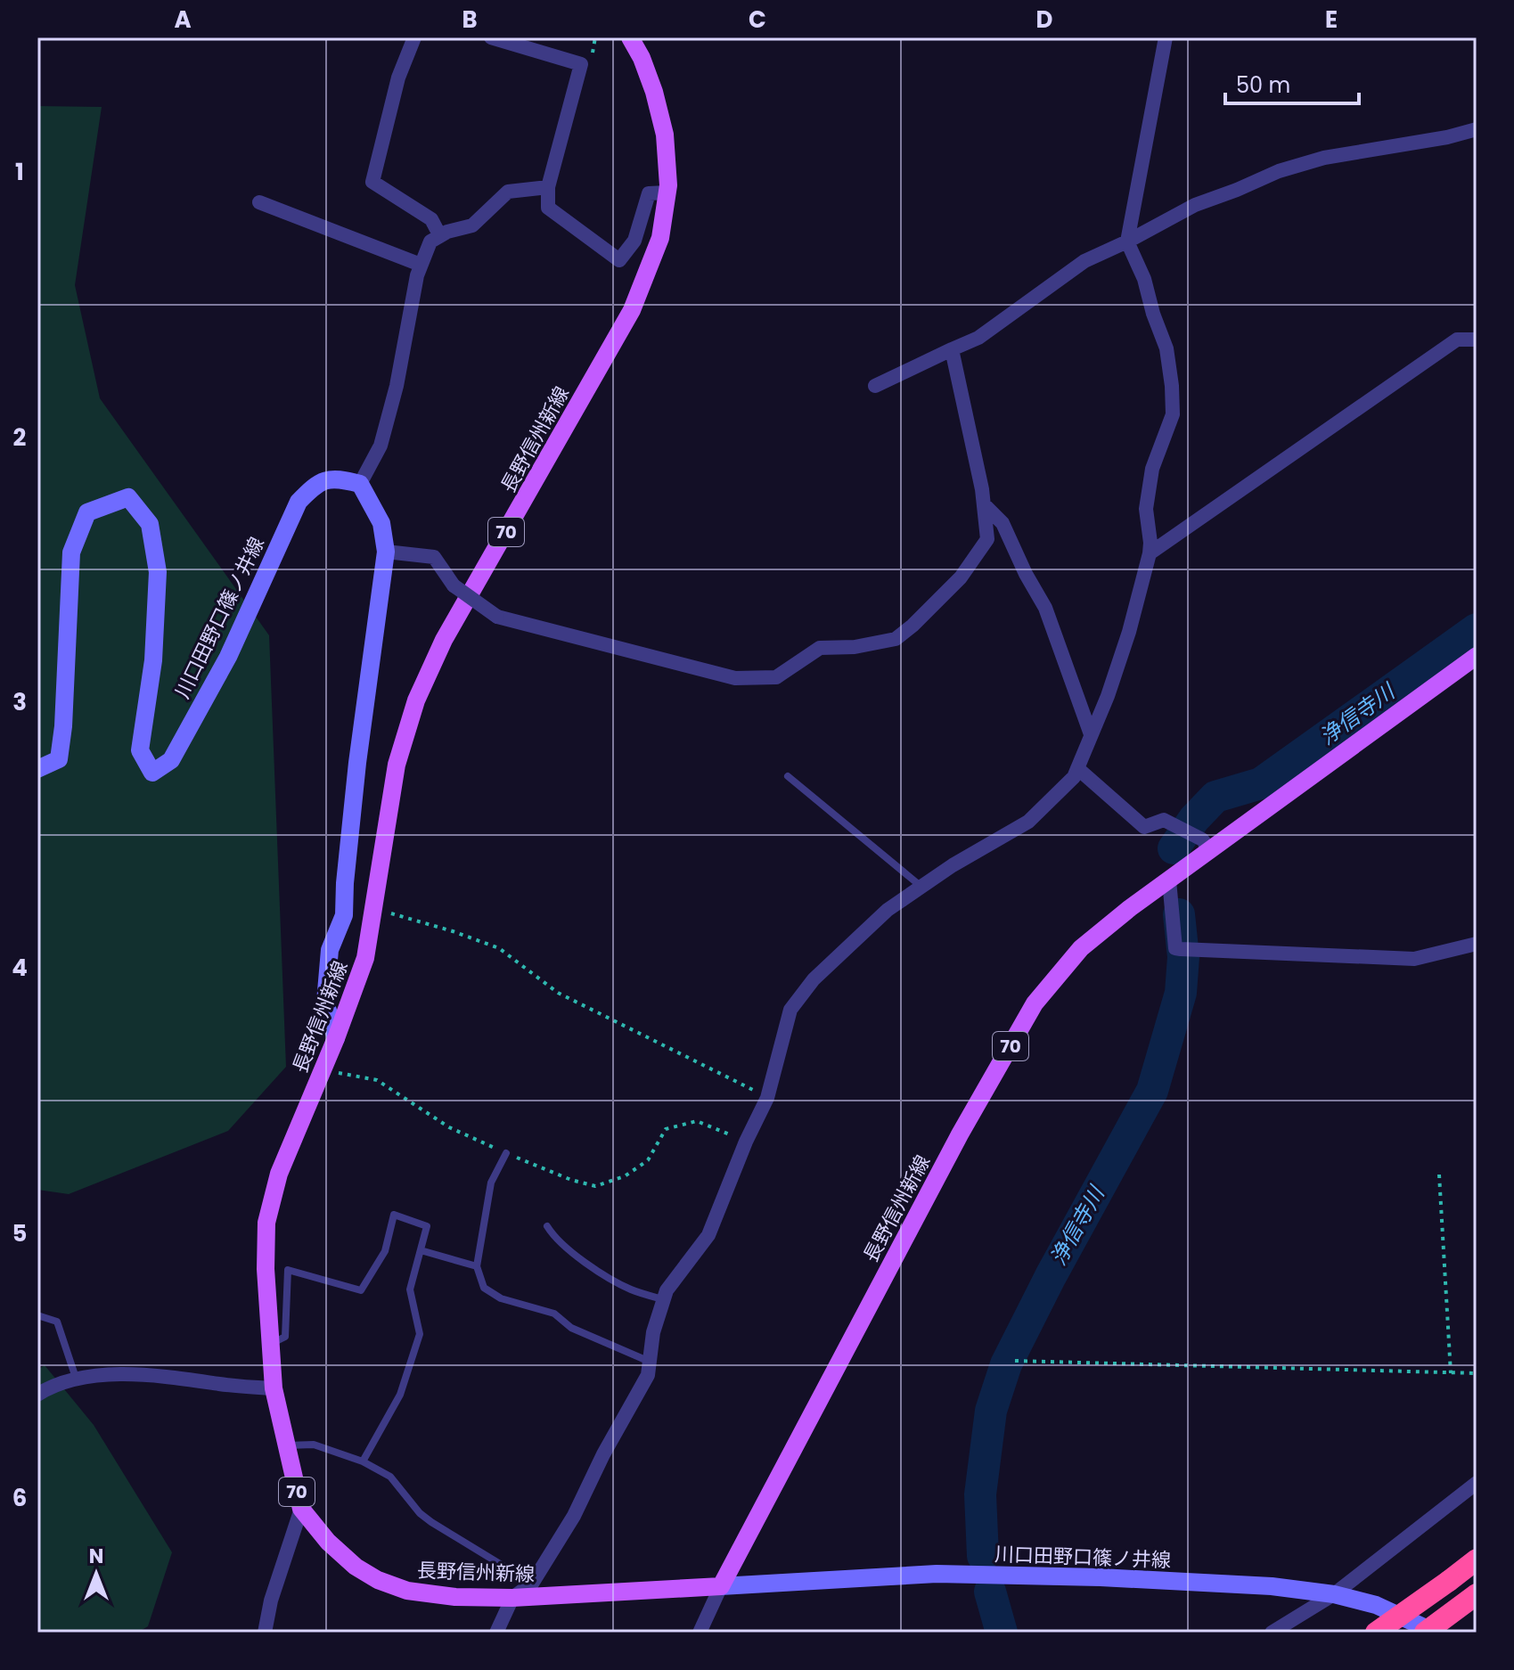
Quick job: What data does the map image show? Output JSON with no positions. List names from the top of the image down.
{
  "streets": {
    "main road": ["長野信州新線", "70", "川口田野口篠ノ井線"]
  },
  "crossings": [
    ["長野信州新線", "川口田野口篠ノ井線"]
  ],
  "water": ["浄信寺川"],
  "scale_bar": "50 m",
  "north": "top",
  "grid": {
    "columns": [
      "A",
      "B",
      "C",
      "D",
      "E"
    ],
    "rows": [
      "1",
      "2",
      "3",
      "4",
      "5",
      "6"
    ]
  }
}
